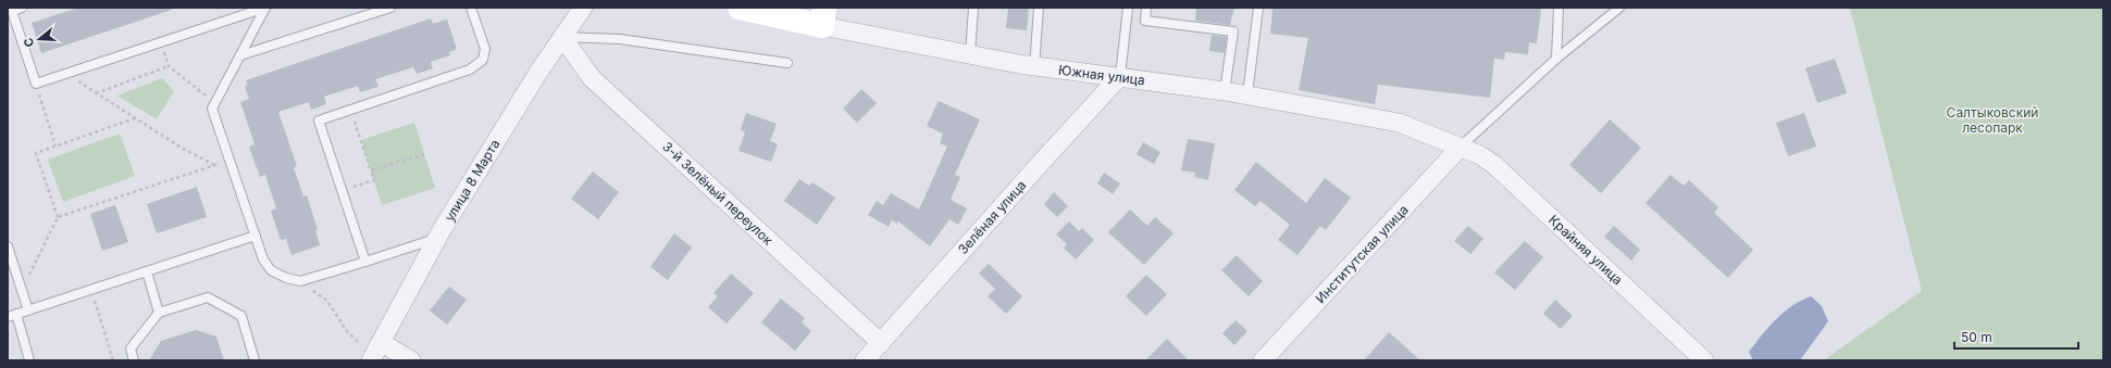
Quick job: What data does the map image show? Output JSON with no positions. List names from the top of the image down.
{
  "streets": {
    "street": [
      "Южная улица",
      "улица 8 Марта",
      "3-й Зелёный переулок",
      "Зелёная улица",
      "Крайняя улица",
      "Институтская улица"
    ]
  },
  "crossings": [
    ["Южная улица", "Зелёная улица"],
    ["Южная улица", "Крайняя улица"],
    ["Южная улица", "Институтская улица"],
    ["улица 8 Марта", "3-й Зелёный переулок"],
    ["3-й Зелёный переулок", "Зелёная улица"],
    ["Крайняя улица", "Институтская улица"]
  ],
  "parks": ["Салтыковский лесопарк"],
  "scale_bar": "50 m",
  "north": "left"
}
